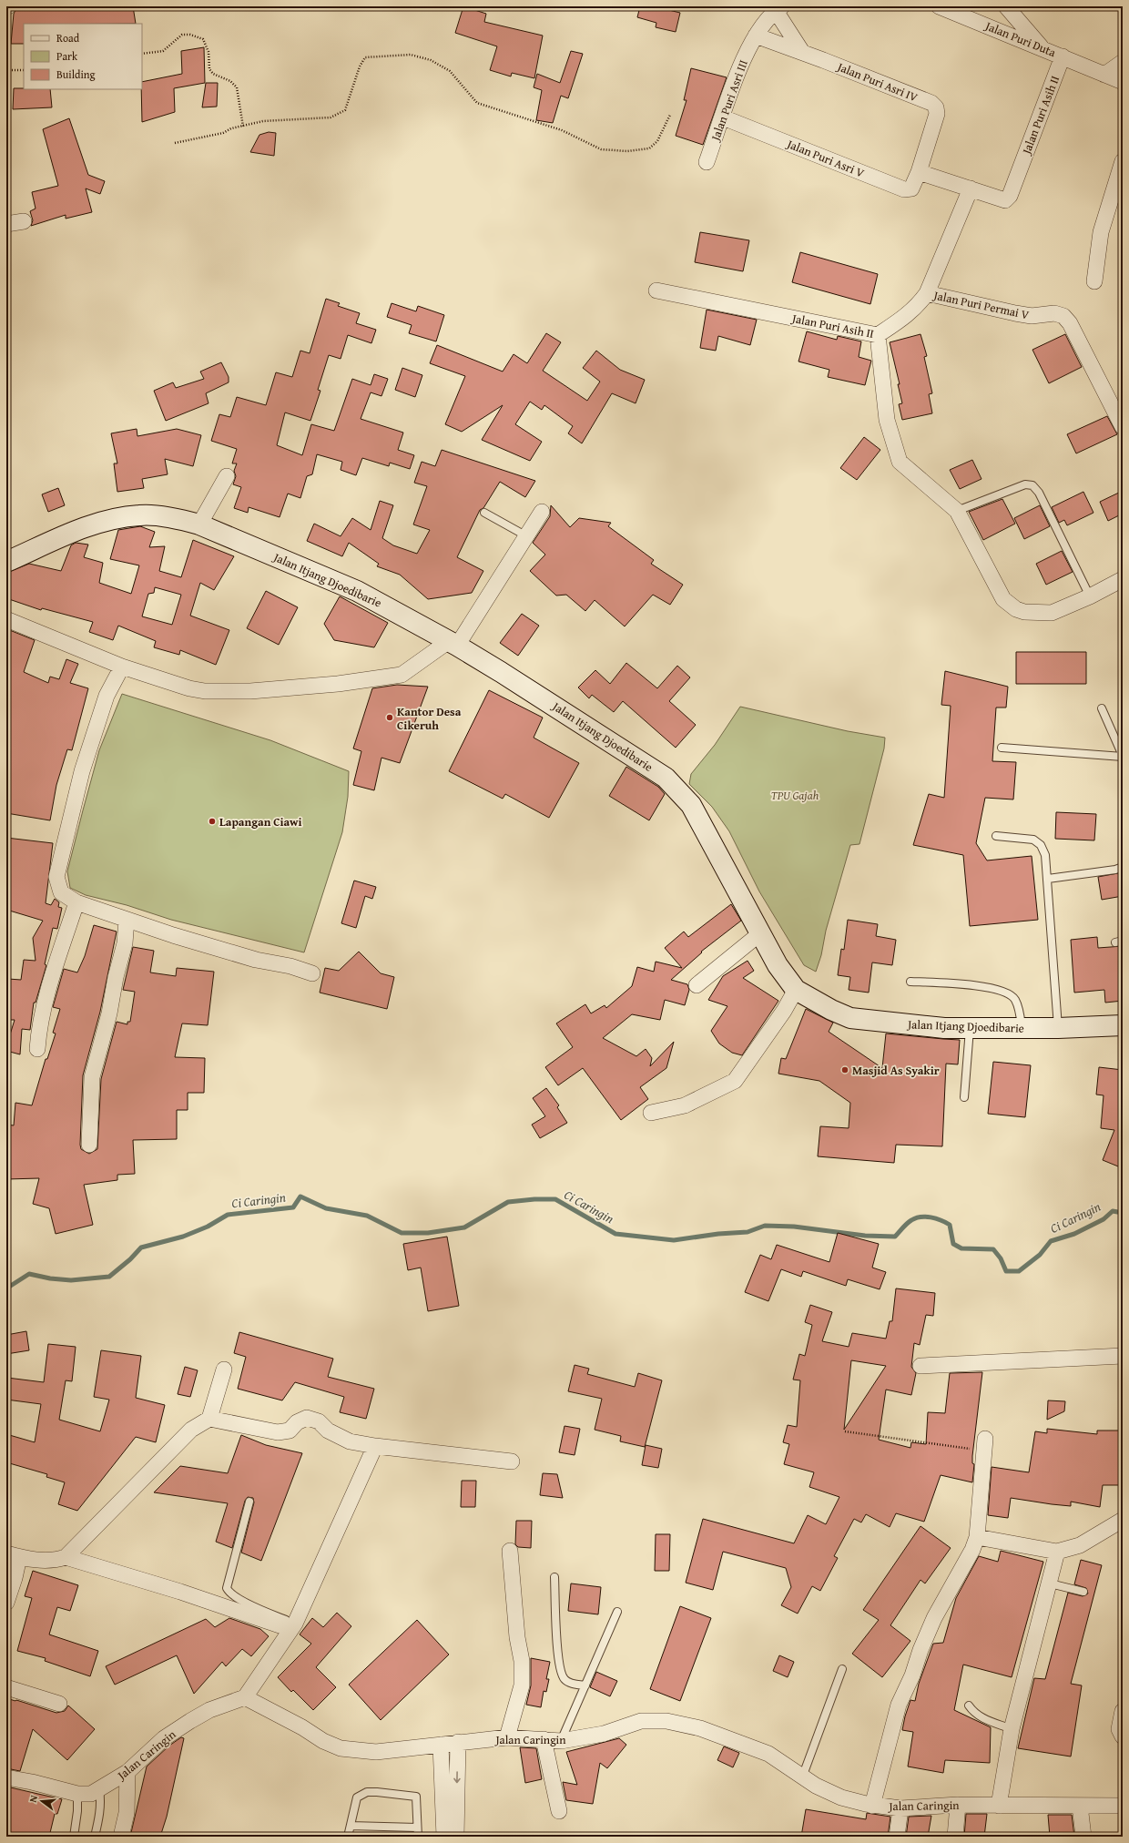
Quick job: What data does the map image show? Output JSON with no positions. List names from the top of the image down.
{
  "streets": {
    "main road": ["Jalan Itjang Djoedibarie"],
    "street": [
      "Jalan Puri Duta",
      "Jalan Puri Asri IV",
      "Jalan Puri Asri III",
      "Jalan Puri Asih II",
      "Jalan Puri Asri V",
      "Jalan Puri Permai V",
      "Jalan Caringin"
    ]
  },
  "crossings": [
    ["Jalan Puri Duta", "Jalan Puri Asih II"],
    ["Jalan Puri Asri IV", "Jalan Puri Asri III"],
    ["Jalan Puri Asri IV", "Jalan Puri Asih II"],
    ["Jalan Puri Asri IV", "Jalan Puri Asri V"],
    ["Jalan Puri Asri III", "Jalan Puri Asri V"],
    ["Jalan Puri Asih II", "Jalan Puri Asri V"],
    ["Jalan Puri Asih II", "Jalan Puri Permai V"]
  ],
  "water": ["Ci Caringin"],
  "parks": ["TPU Gajah"],
  "places": ["Kantor Desa Cikeruh", "Lapangan Ciawi", "Masjid As Syakir"],
  "legend": ["Road", "Park", "Building"],
  "north": "left"
}
